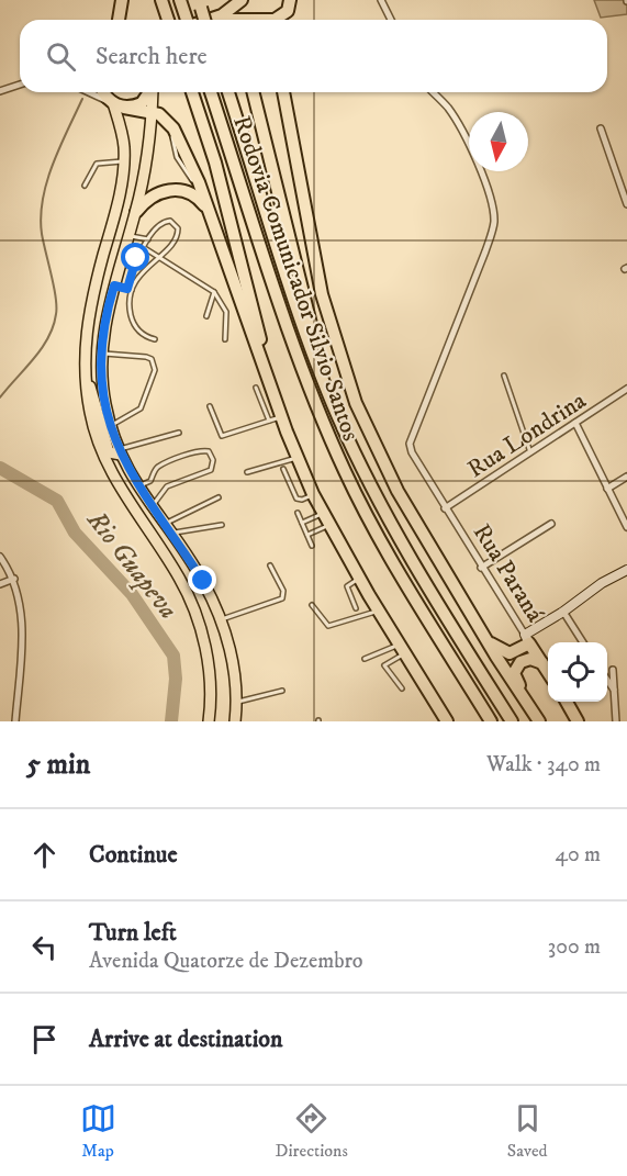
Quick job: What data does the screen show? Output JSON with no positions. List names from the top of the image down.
{
  "streets": {
    "highway": ["Rodovia Comunicador Silvio Santos", "Rua Paraná"],
    "street": ["Rua Londrina"]
  },
  "crossings": [
    ["Rua Londrina", "Rua Paraná"]
  ],
  "water": ["Rio Guapeva"],
  "north": "bottom",
  "page": {
    "search": "Search here",
    "heading": ["5 min", "Walk · 340 m"],
    "list": [
      ["Continue", "40 m"],
      ["Turn left", "Avenida Quatorze de Dezembro", "300 m"],
      "Arrive at destination"
    ],
    "nav": ["Map", "Directions", "Saved"]
  }
}
